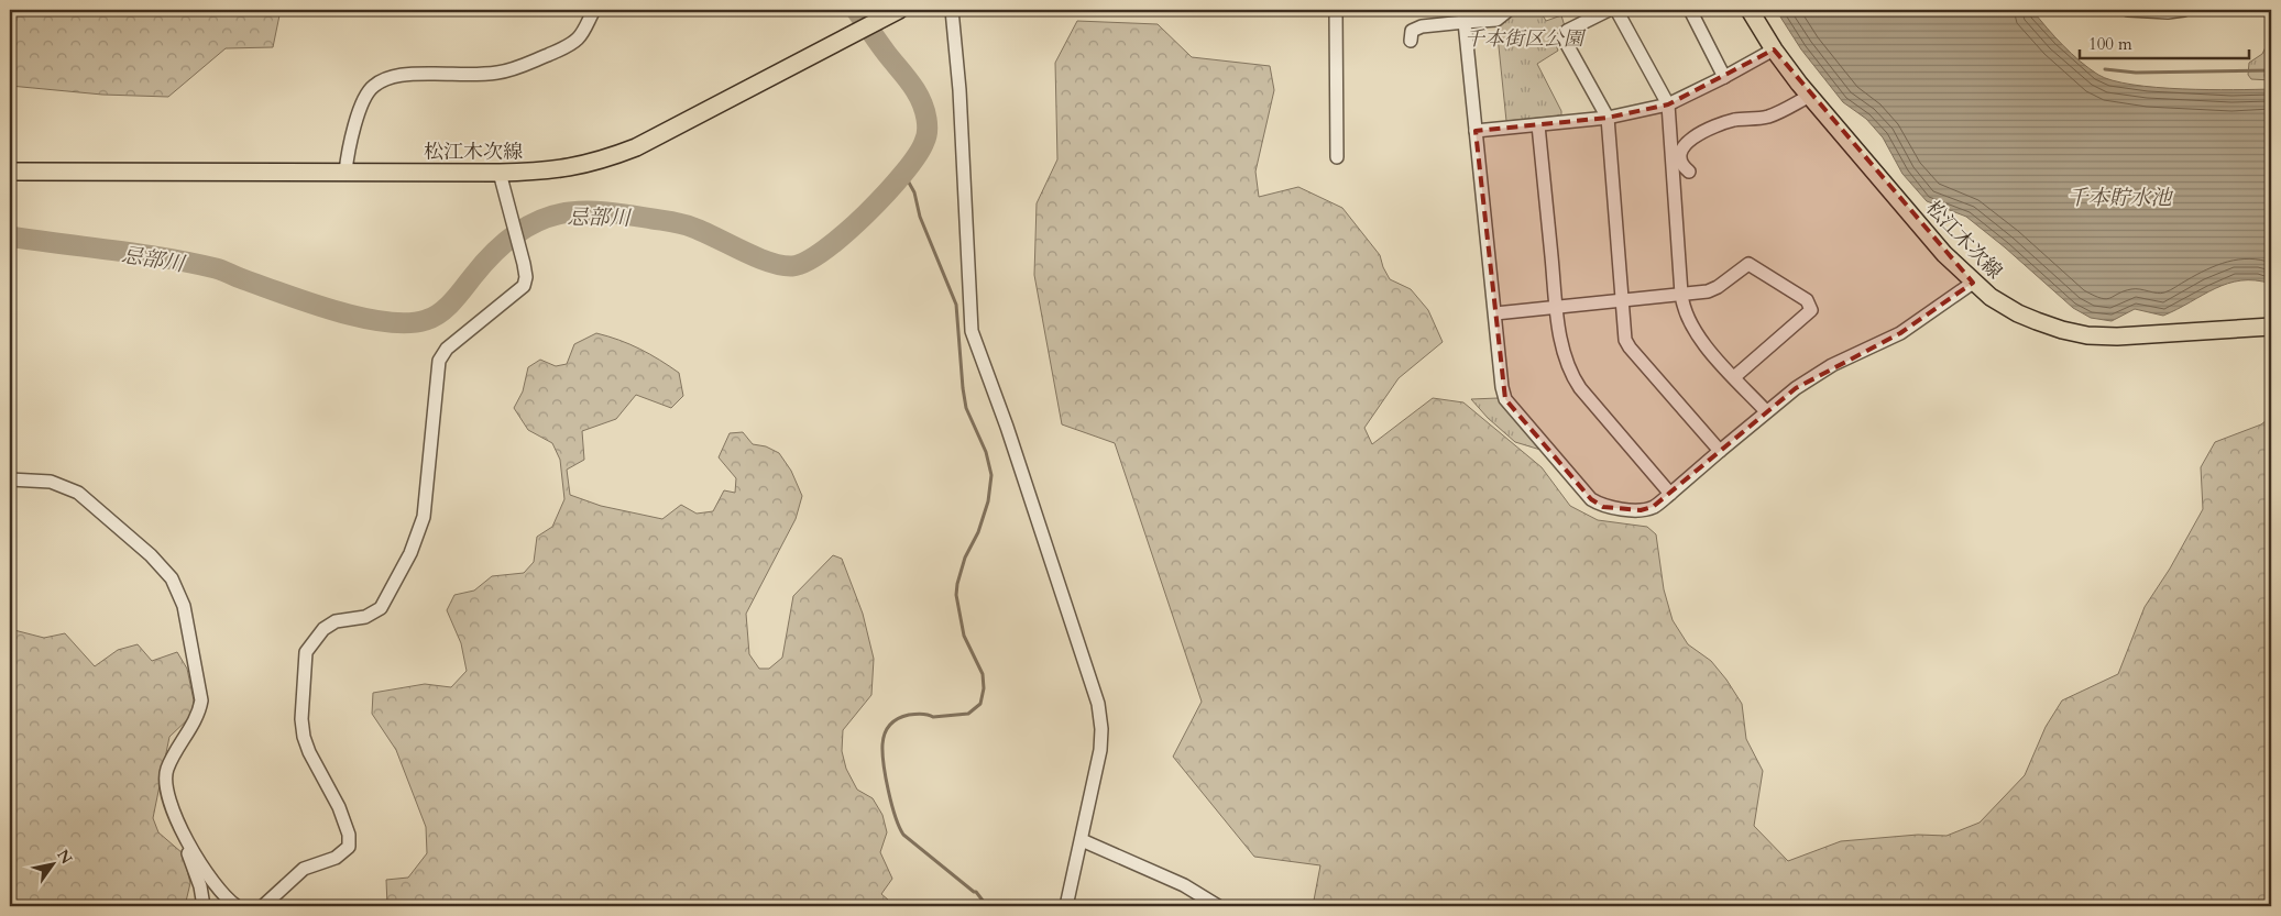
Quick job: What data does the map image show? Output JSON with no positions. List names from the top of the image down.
{
  "streets": {
    "main road": ["松江木次線"]
  },
  "water": ["千本貯水池", "忌部川"],
  "parks": ["千本街区公園"],
  "scale_bar": "100 m",
  "north": "top right"
}
